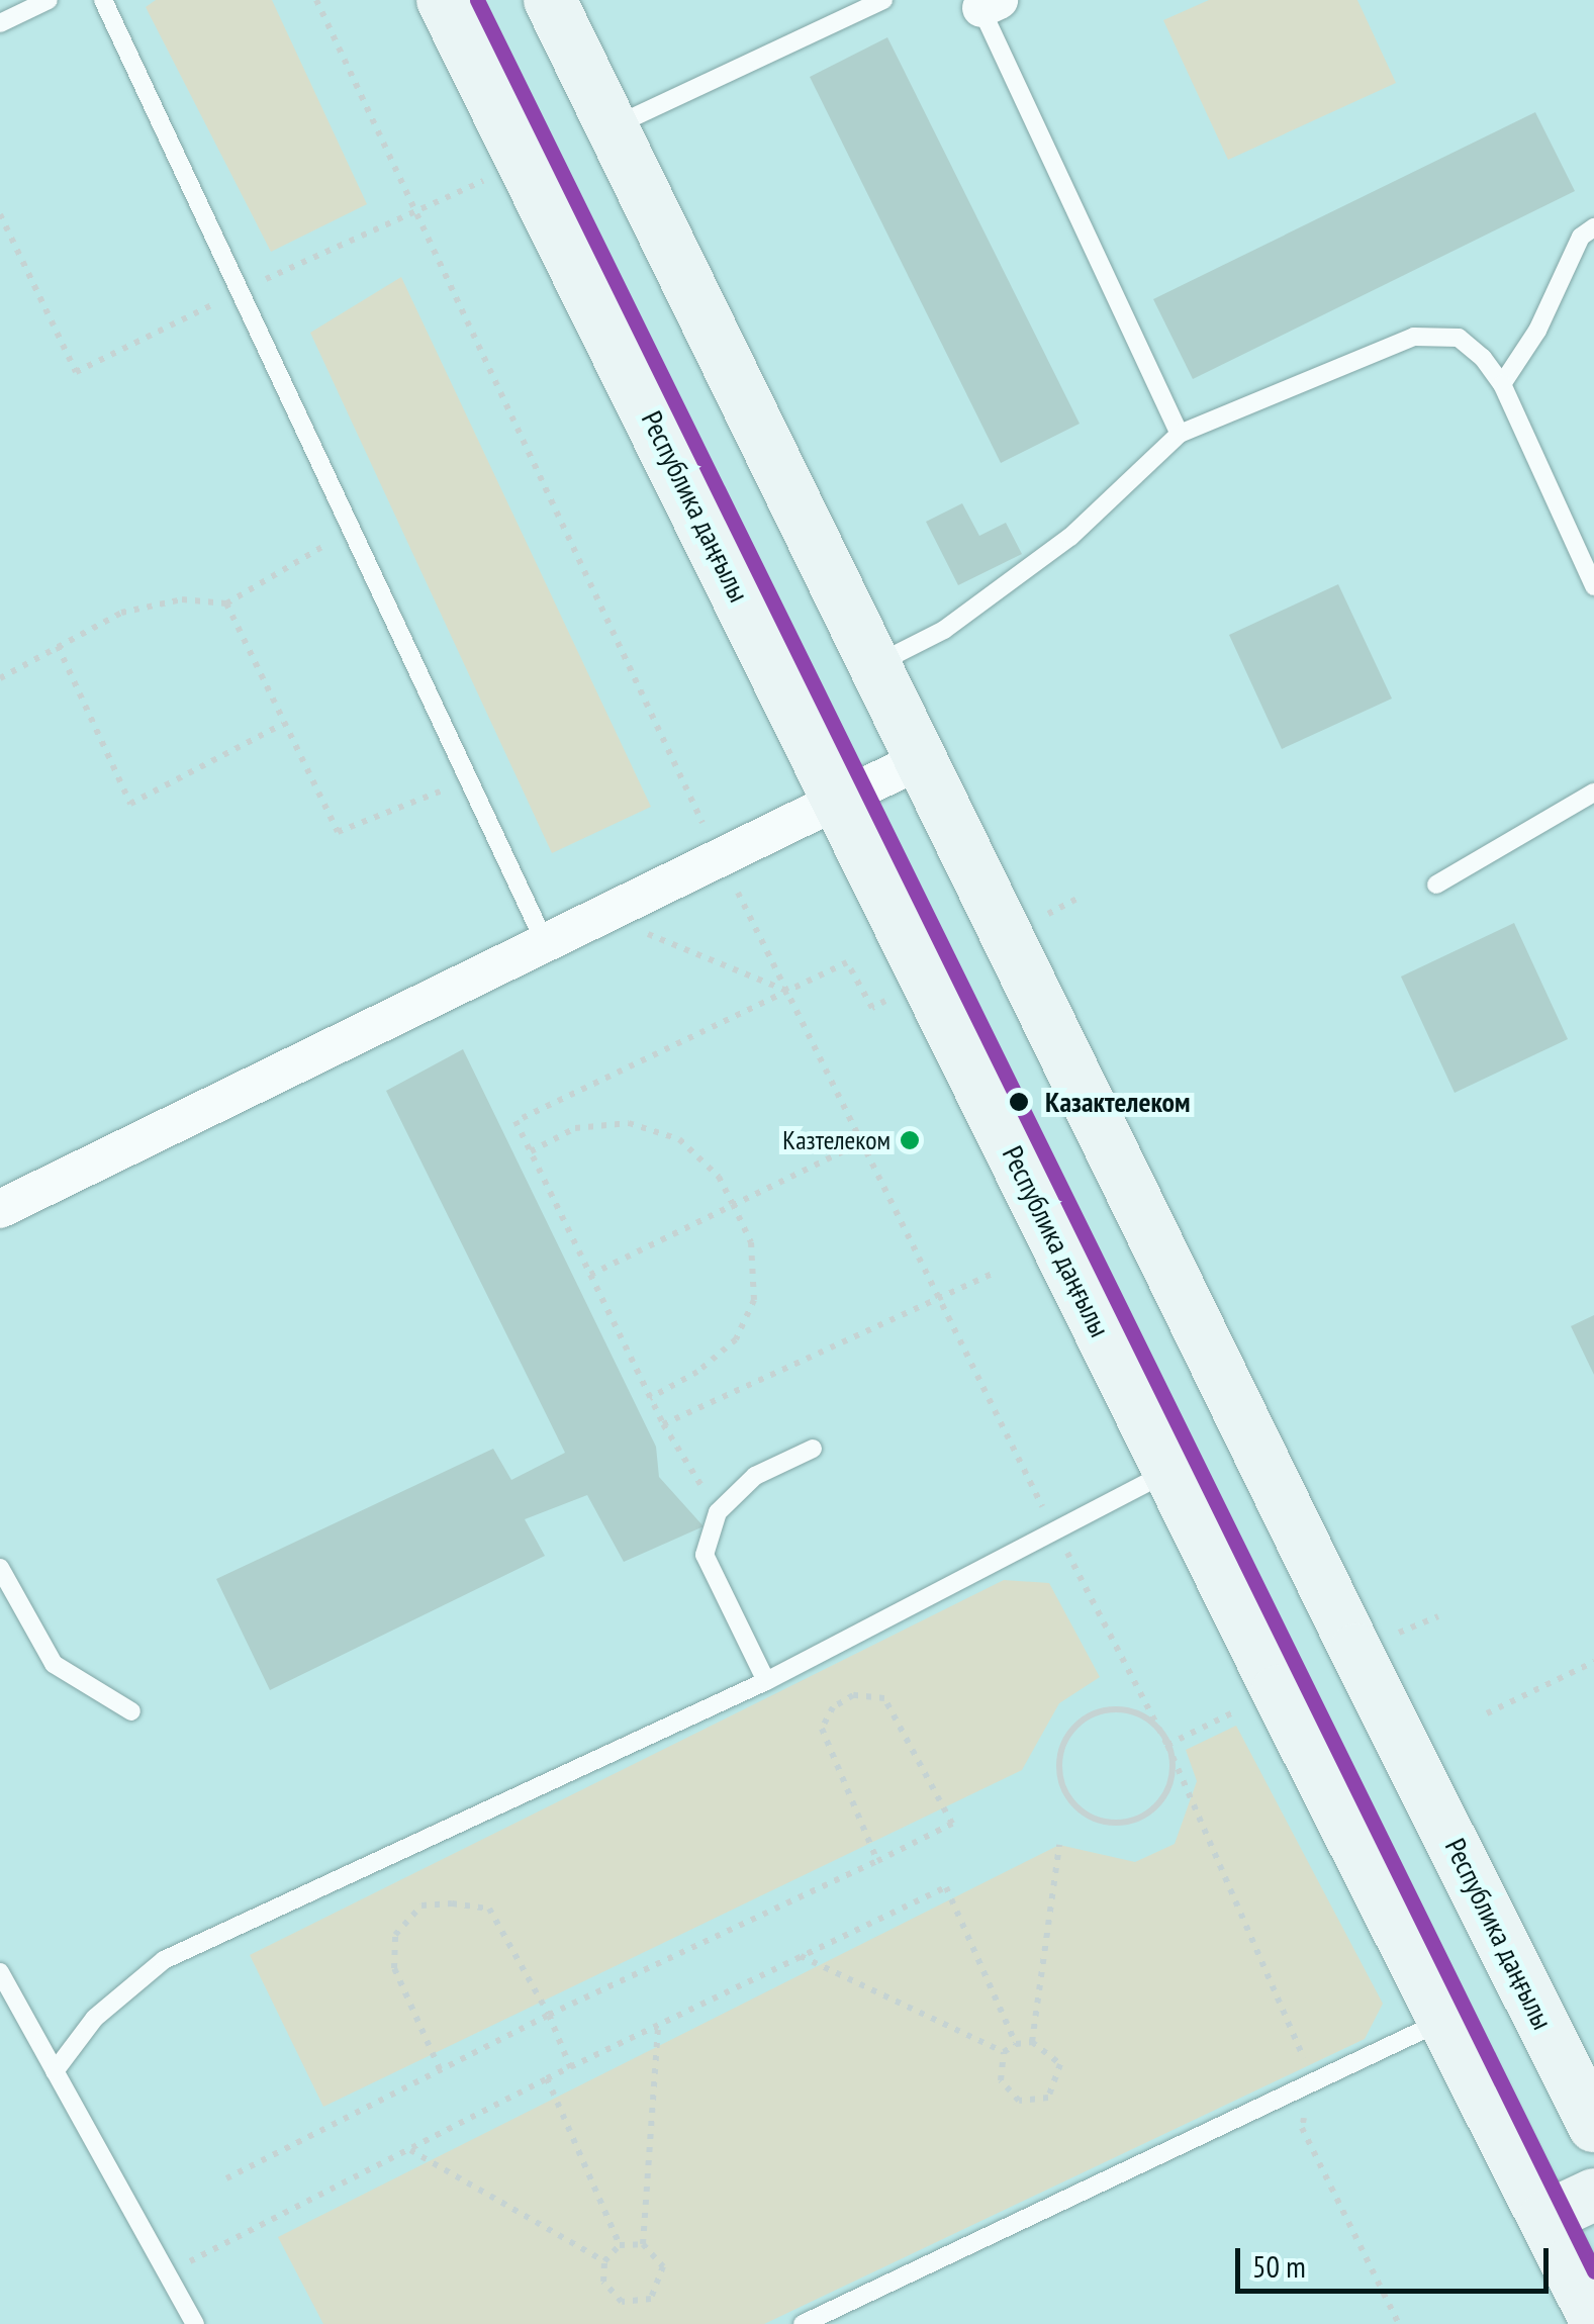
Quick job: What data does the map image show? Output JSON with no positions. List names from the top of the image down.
{
  "streets": {
    "main road": ["Республика даңғылы"]
  },
  "places": ["Казактелеком", "Казтелеком"],
  "scale_bar": "50 m"
}
